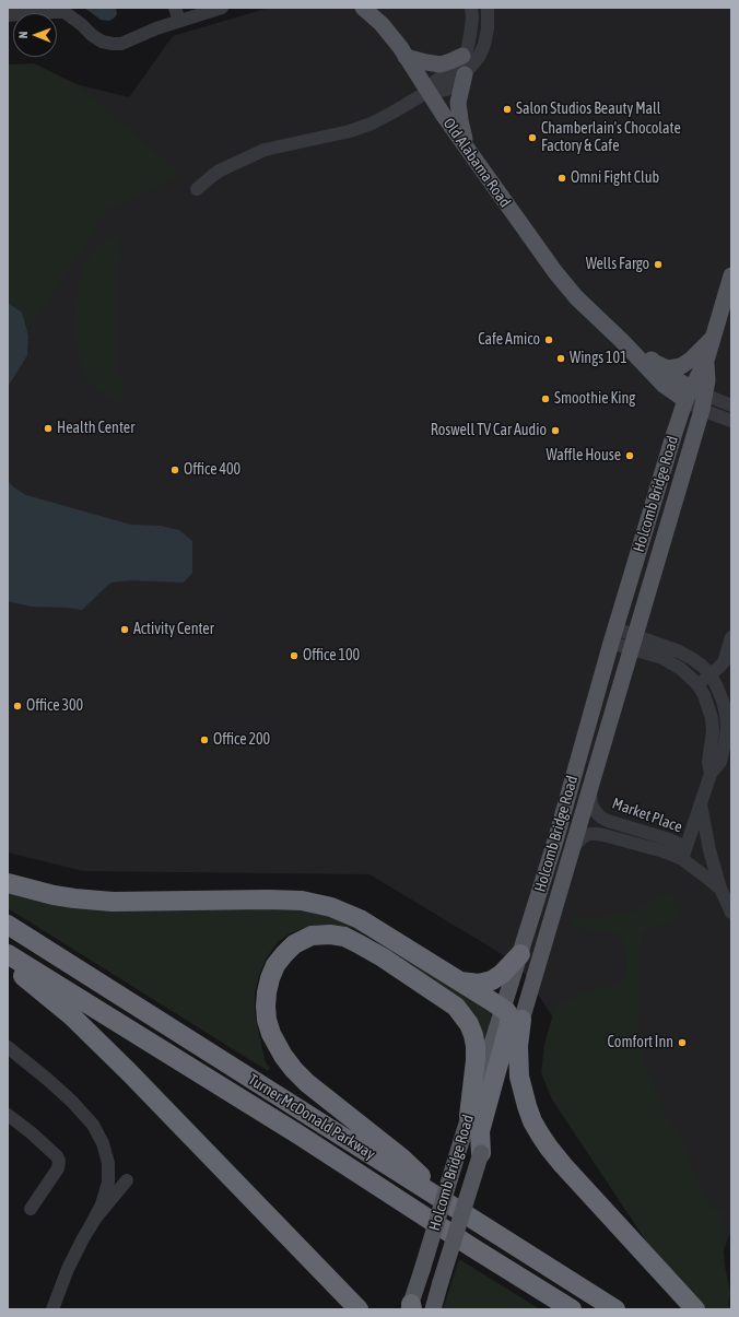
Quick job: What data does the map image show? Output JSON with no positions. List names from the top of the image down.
{
  "streets": {
    "highway": ["Turner McDonald Parkway"],
    "main road": ["Old Alabama Road", "Holcomb Bridge Road"],
    "street": ["Market Place"]
  },
  "crossings": [
    ["Old Alabama Road", "Holcomb Bridge Road"],
    ["Holcomb Bridge Road", "Market Place"]
  ],
  "places": [
    "Salon Studios Beauty Mall",
    "Chamberlain's Chocolate Factory & Cafe",
    "Omni Fight Club",
    "Wells Fargo",
    "Cafe Amico",
    "Wings 101",
    "Smoothie King",
    "Health Center",
    "Roswell TV Car Audio",
    "Waffle House",
    "Office 400",
    "Activity Center",
    "Office 100",
    "Office 300",
    "Office 200",
    "Comfort Inn"
  ],
  "north": "left"
}
